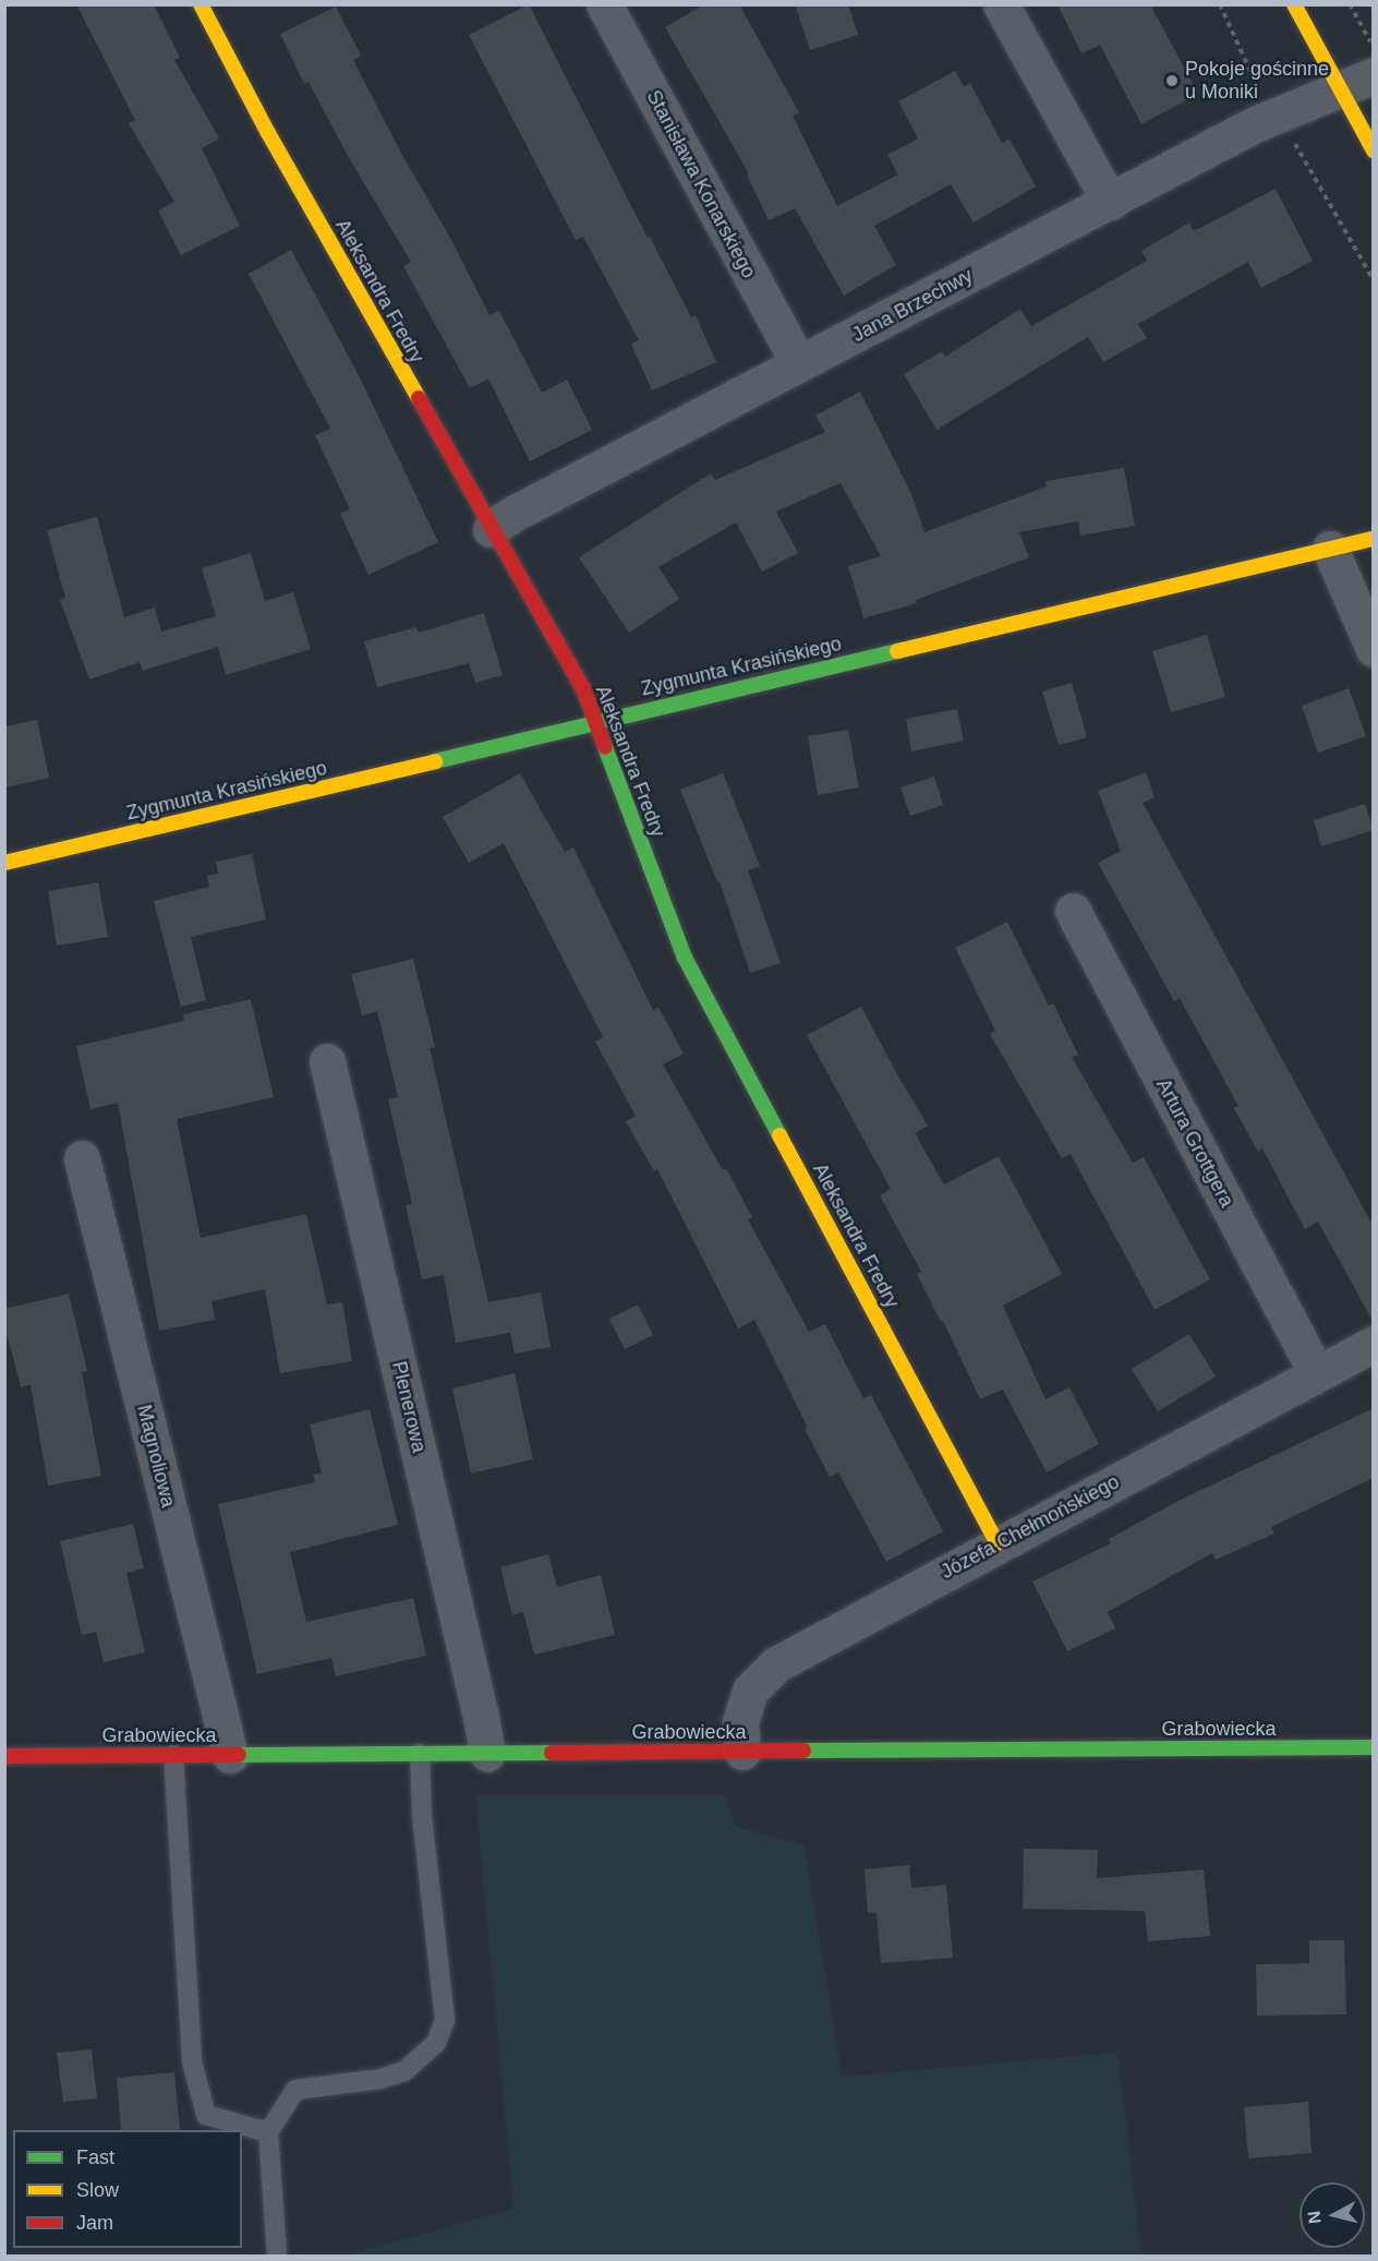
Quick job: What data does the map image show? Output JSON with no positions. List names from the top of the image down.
{
  "streets": {
    "street": [
      "Stanisława Konarskiego",
      "Aleksandra Fredry",
      "Jana Brzechwy",
      "Zygmunta Krasińskiego",
      "Artura Grottgera",
      "Plenerowa",
      "Magnoliowa",
      "Józefa Chełmońskiego",
      "Grabowiecka"
    ]
  },
  "crossings": [
    ["Stanisława Konarskiego", "Jana Brzechwy"],
    ["Aleksandra Fredry", "Jana Brzechwy"],
    ["Aleksandra Fredry", "Zygmunta Krasińskiego"],
    ["Aleksandra Fredry", "Józefa Chełmońskiego"],
    ["Artura Grottgera", "Józefa Chełmońskiego"],
    ["Plenerowa", "Grabowiecka"],
    ["Magnoliowa", "Grabowiecka"],
    ["Józefa Chełmońskiego", "Grabowiecka"]
  ],
  "places": ["Pokoje gościnne u Moniki"],
  "legend": ["Fast", "Slow", "Jam"],
  "north": "left"
}
